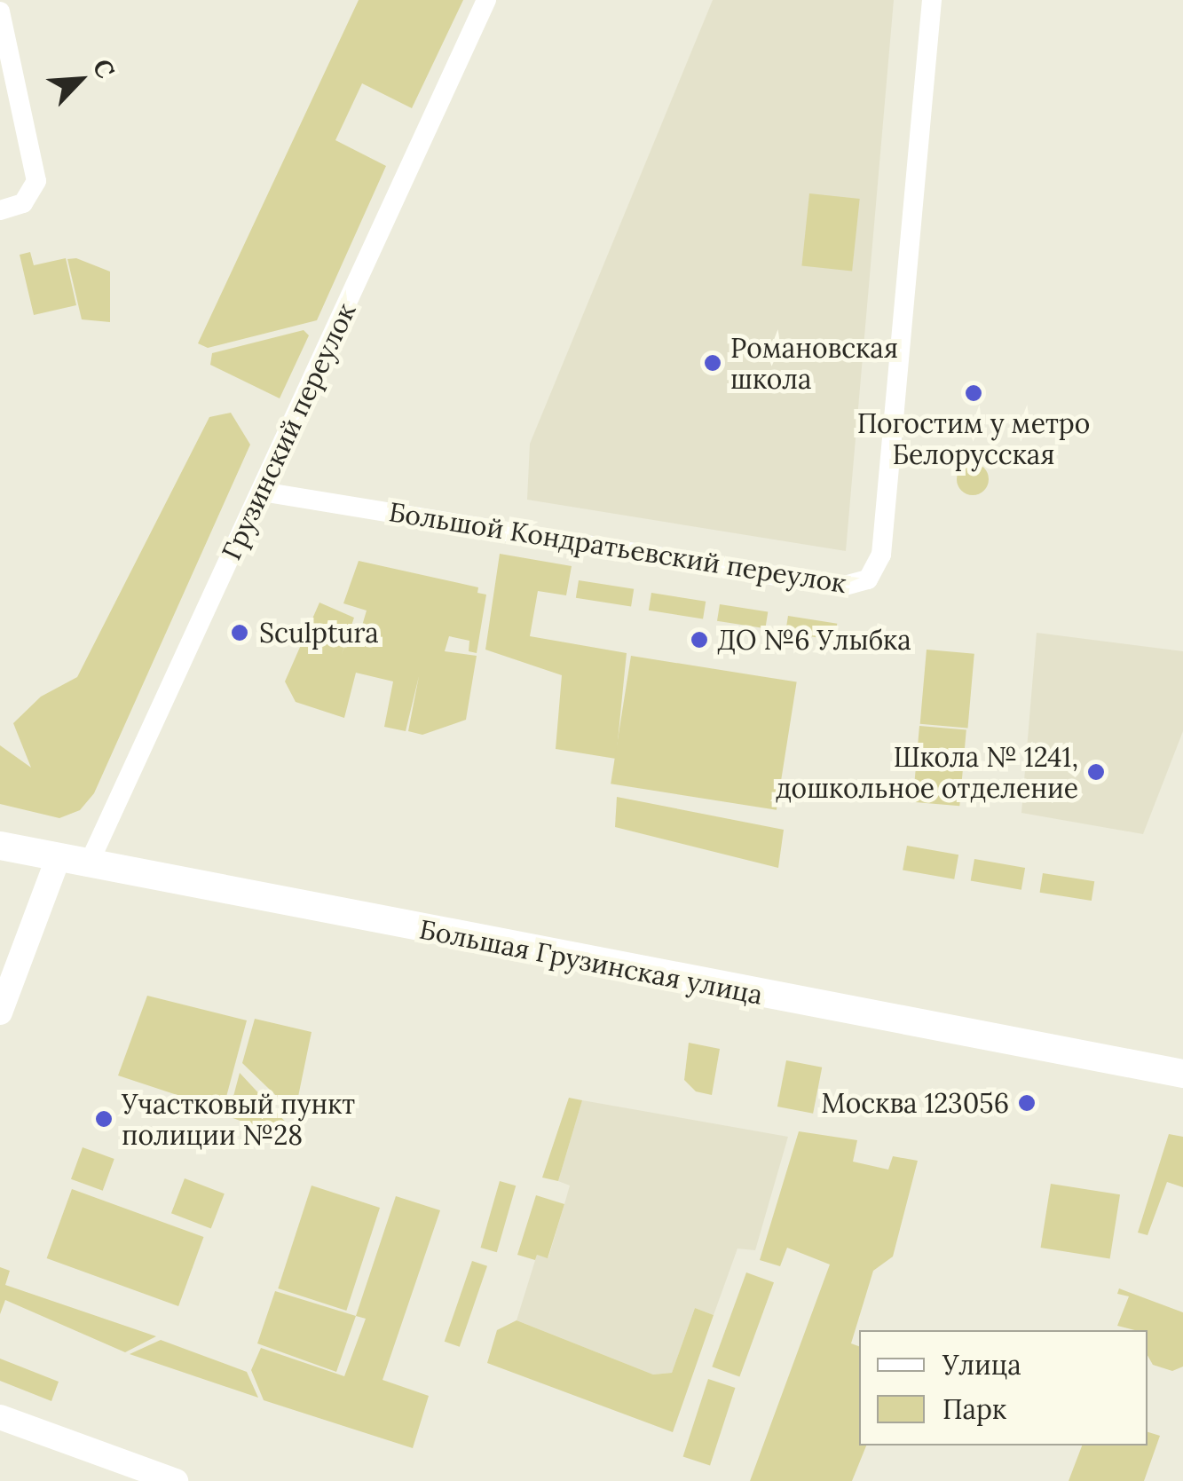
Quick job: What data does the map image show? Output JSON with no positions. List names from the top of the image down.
{
  "streets": {
    "main road": ["Большая Грузинская улица"],
    "street": ["Грузинский переулок", "Большой Кондратьевский переулок"]
  },
  "crossings": [
    ["Грузинский переулок", "Большой Кондратьевский переулок"],
    ["Грузинский переулок", "Большая Грузинская улица"]
  ],
  "places": [
    "Романовская школа",
    "Погостим у метро Белорусская",
    "Sculptura",
    "ДО №6 Улыбка",
    "Школа № 1241, дошкольное отделение",
    "Москва 123056",
    "Участковый пункт полиции №28"
  ],
  "legend": ["Улица", "Парк"],
  "north": "top right"
}
